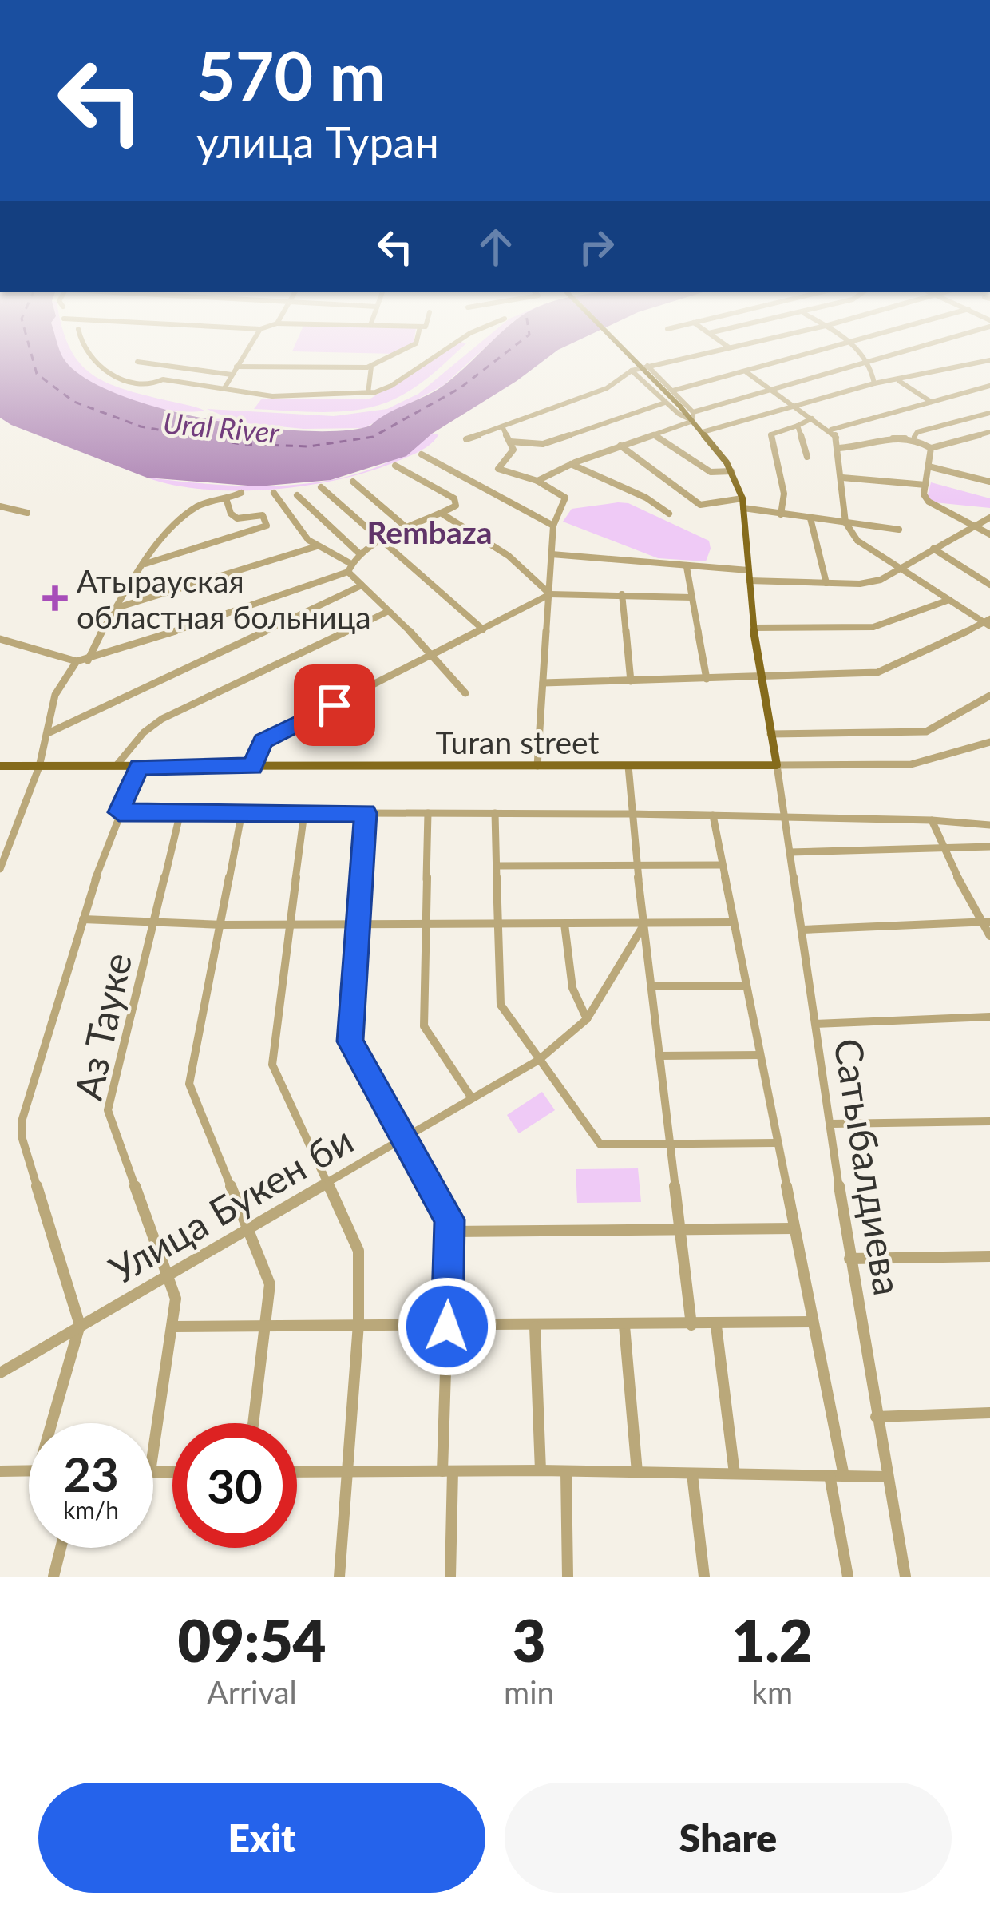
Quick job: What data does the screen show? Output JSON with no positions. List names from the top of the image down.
{
  "streets": {
    "main road": ["Turan street"],
    "street": ["Аз Тауке", "Сатыбалдиева", "Улица Букен би"]
  },
  "crossings": [
    ["Turan street", "Сатыбалдиева"],
    ["Аз Тауке", "Улица Букен би"]
  ],
  "districts": ["Rembaza"],
  "water": ["Ural River"],
  "places": {
    "health": ["Атырауская областная больница"]
  },
  "page": {
    "turn": ["570 m", "улица Туран"],
    "speed": "23 km/h",
    "limit": "30",
    "eta": [
      "09:54",
      "Arrival",
      "3",
      "min",
      "1.2",
      "km"
    ],
    "buttons": ["Exit", "Share"]
  }
}
